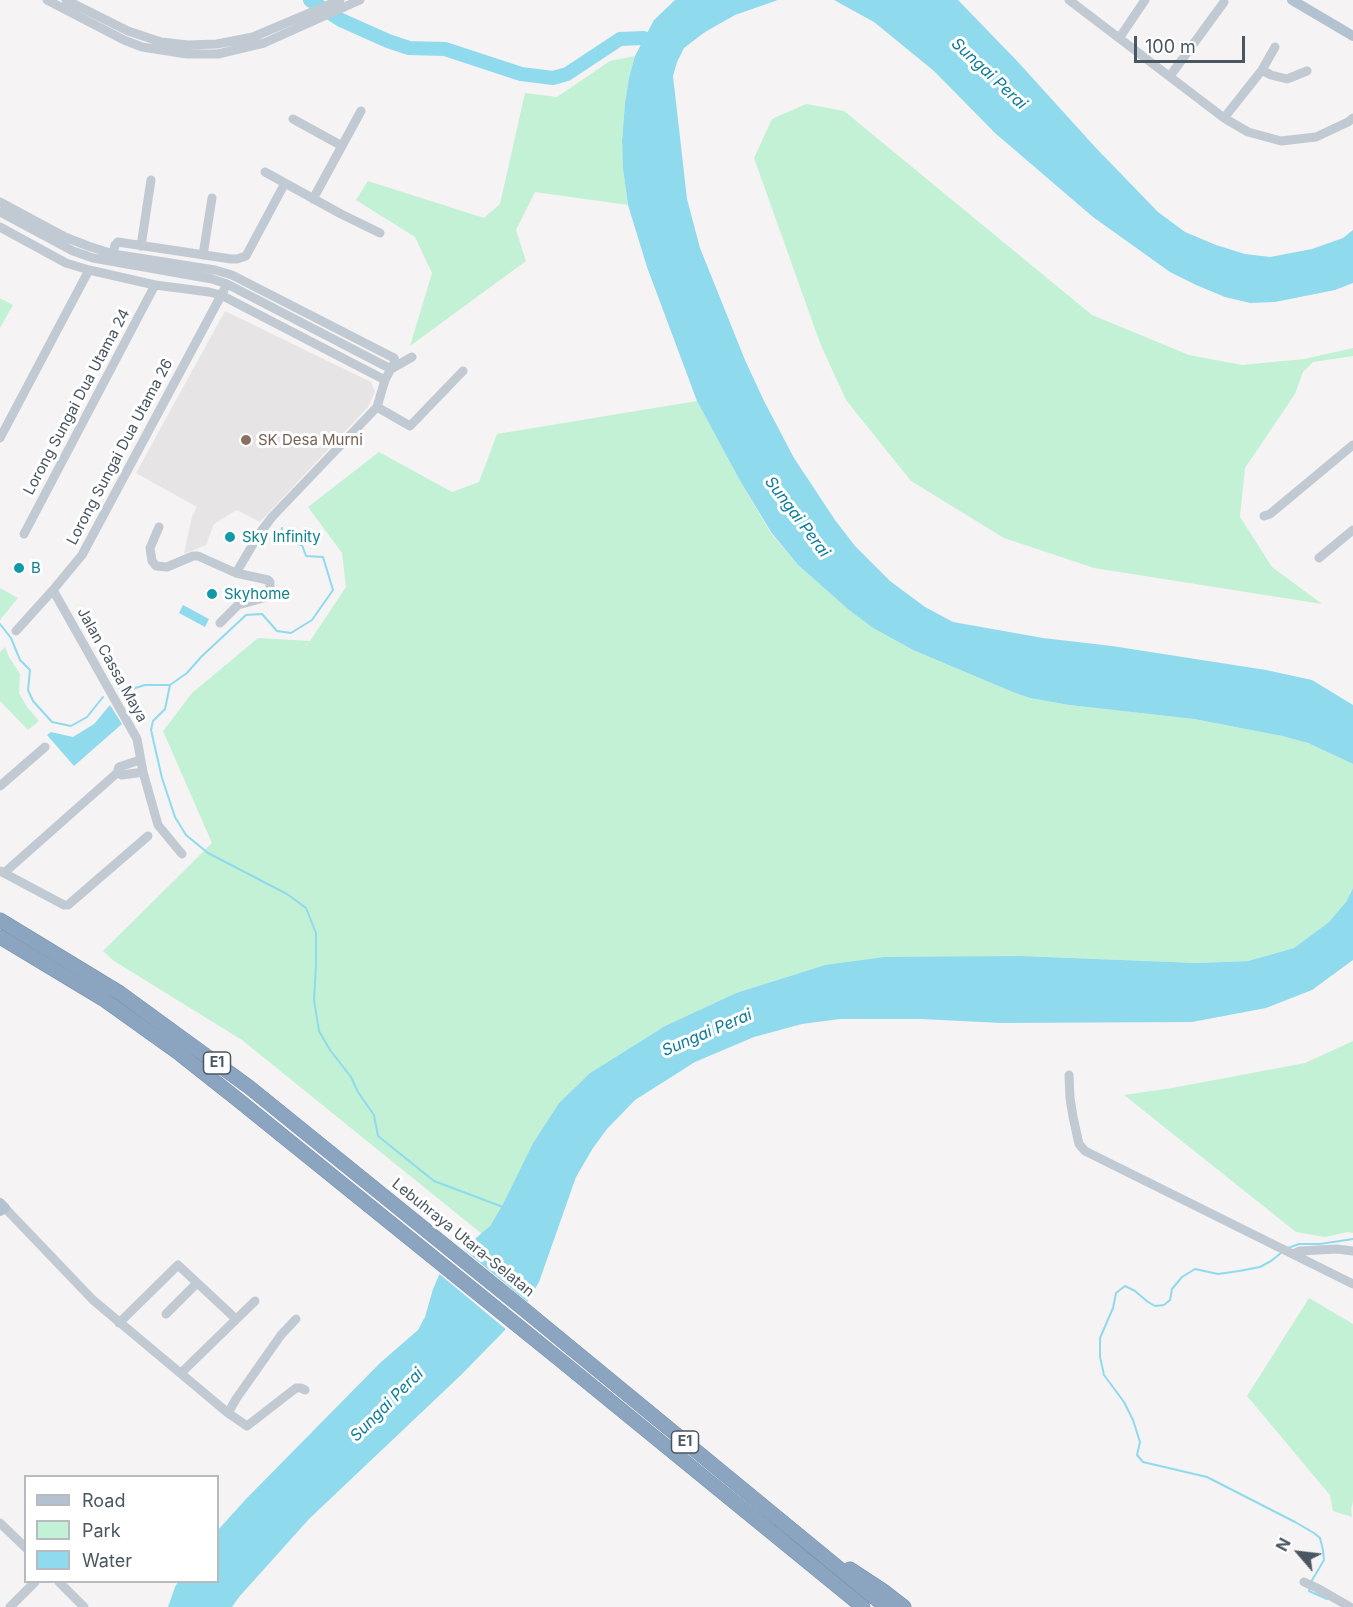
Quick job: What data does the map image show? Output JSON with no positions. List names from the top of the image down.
{
  "streets": {
    "highway": ["E1", "Lebuhraya Utara–Selatan"],
    "street": ["Lorong Sungai Dua Utama 24", "Lorong Sungai Dua Utama 26", "Jalan Cassa Maya"]
  },
  "crossings": [
    ["Lorong Sungai Dua Utama 26", "Jalan Cassa Maya"]
  ],
  "water": ["Sungai Perai"],
  "places": [
    "SK Desa Murni",
    "Sky Infinity",
    "B",
    "Skyhome"
  ],
  "legend": ["Road", "Park", "Water"],
  "scale_bar": "100 m",
  "north": "top left"
}
